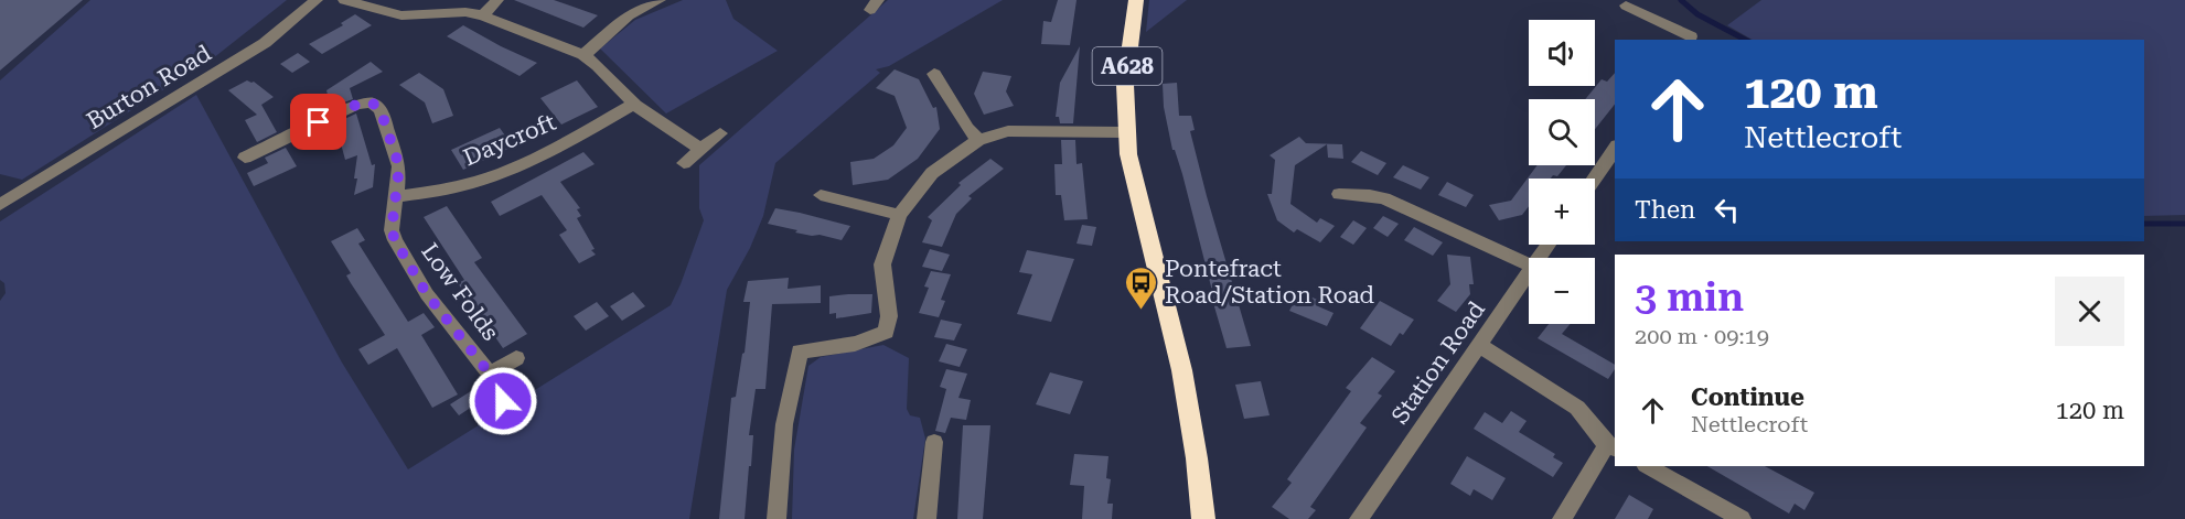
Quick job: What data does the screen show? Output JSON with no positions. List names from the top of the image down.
{
  "streets": {
    "highway": ["A628"],
    "street": [
      "Burton Road",
      "Daycroft",
      "Low Folds",
      "Station Road"
    ]
  },
  "crossings": [
    ["Daycroft", "Low Folds"]
  ],
  "places": {
    "bus stop": ["Pontefract Road/Station Road"]
  },
  "page": {
    "map_buttons": ["+", "−"],
    "turn": ["120 m", "Nettlecroft"],
    "then": "Then",
    "heading": ["3 min", "200 m · 09:19"],
    "list": [
      {
        "name": "Continue",
        "note": "Nettlecroft",
        "value": "120 m"
      }
    ]
  }
}
